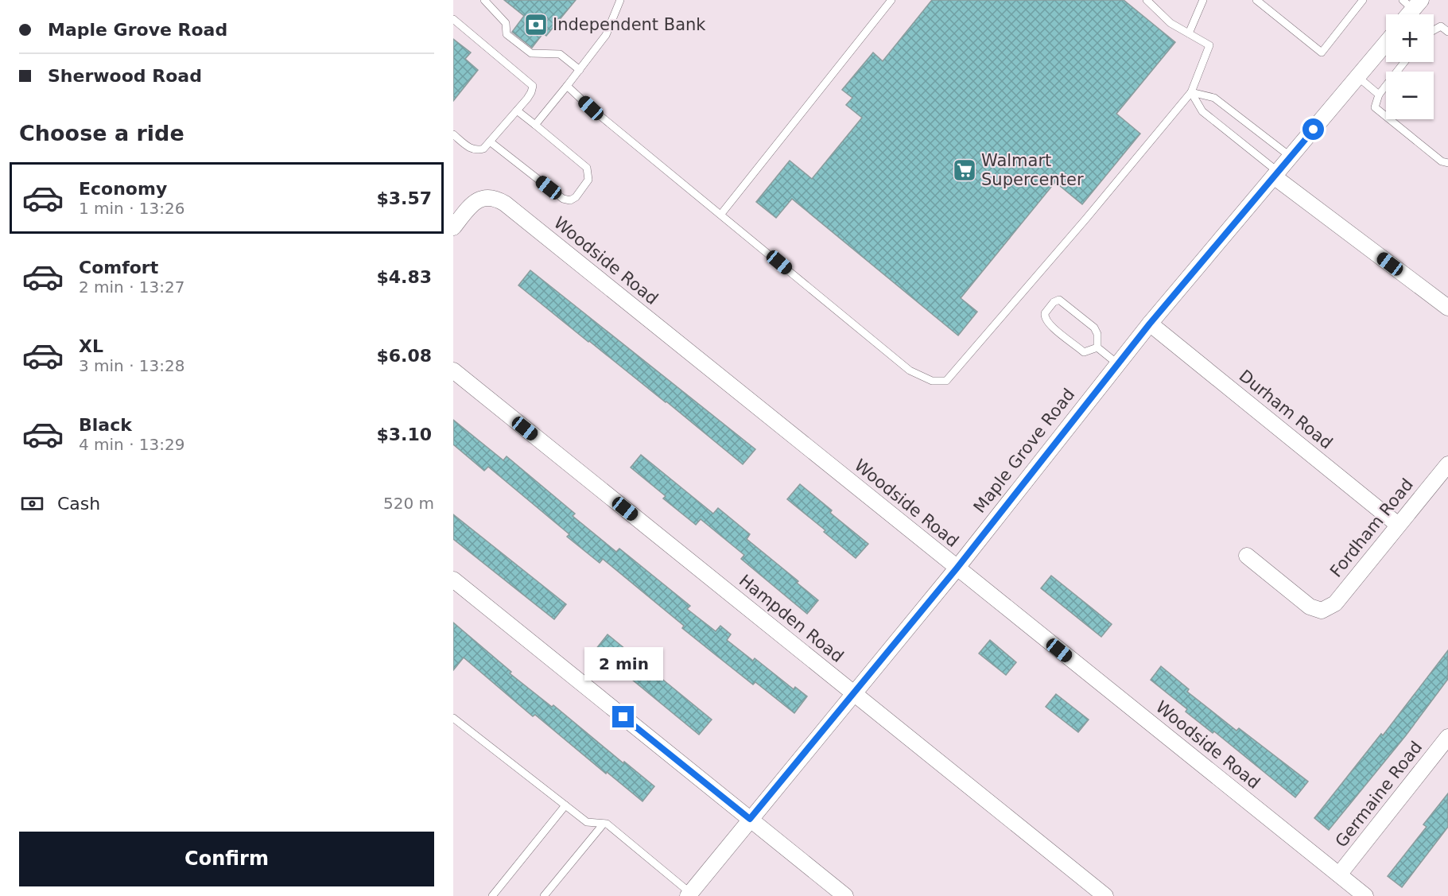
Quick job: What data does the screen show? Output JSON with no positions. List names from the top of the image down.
{
  "streets": {
    "street": [
      "Woodside Road",
      "Durham Road",
      "Maple Grove Road",
      "Fordham Road",
      "Hampden Road",
      "Germaine Road"
    ]
  },
  "crossings": [
    ["Woodside Road", "Maple Grove Road"],
    ["Woodside Road", "Germaine Road"],
    ["Durham Road", "Maple Grove Road"],
    ["Durham Road", "Fordham Road"],
    ["Maple Grove Road", "Hampden Road"]
  ],
  "places": {
    "bank": ["Independent Bank"],
    "supermarket": ["Walmart Supercenter"]
  },
  "page": {
    "banner": ["Maple Grove Road", "Sherwood Road"],
    "map_buttons": ["+", "−"],
    "heading": "Choose a ride",
    "list": [
      {
        "name": "Economy",
        "note": "1 min · 13:26",
        "value": "$3.57"
      },
      {
        "name": "Comfort",
        "note": "2 min · 13:27",
        "value": "$4.83"
      },
      {
        "name": "XL",
        "note": "3 min · 13:28",
        "value": "$6.08"
      },
      {
        "name": "Black",
        "note": "4 min · 13:29",
        "value": "$3.10"
      }
    ],
    "pay": ["Cash", "520 m"],
    "bubble": "2 min",
    "buttons": "Confirm"
  }
}
